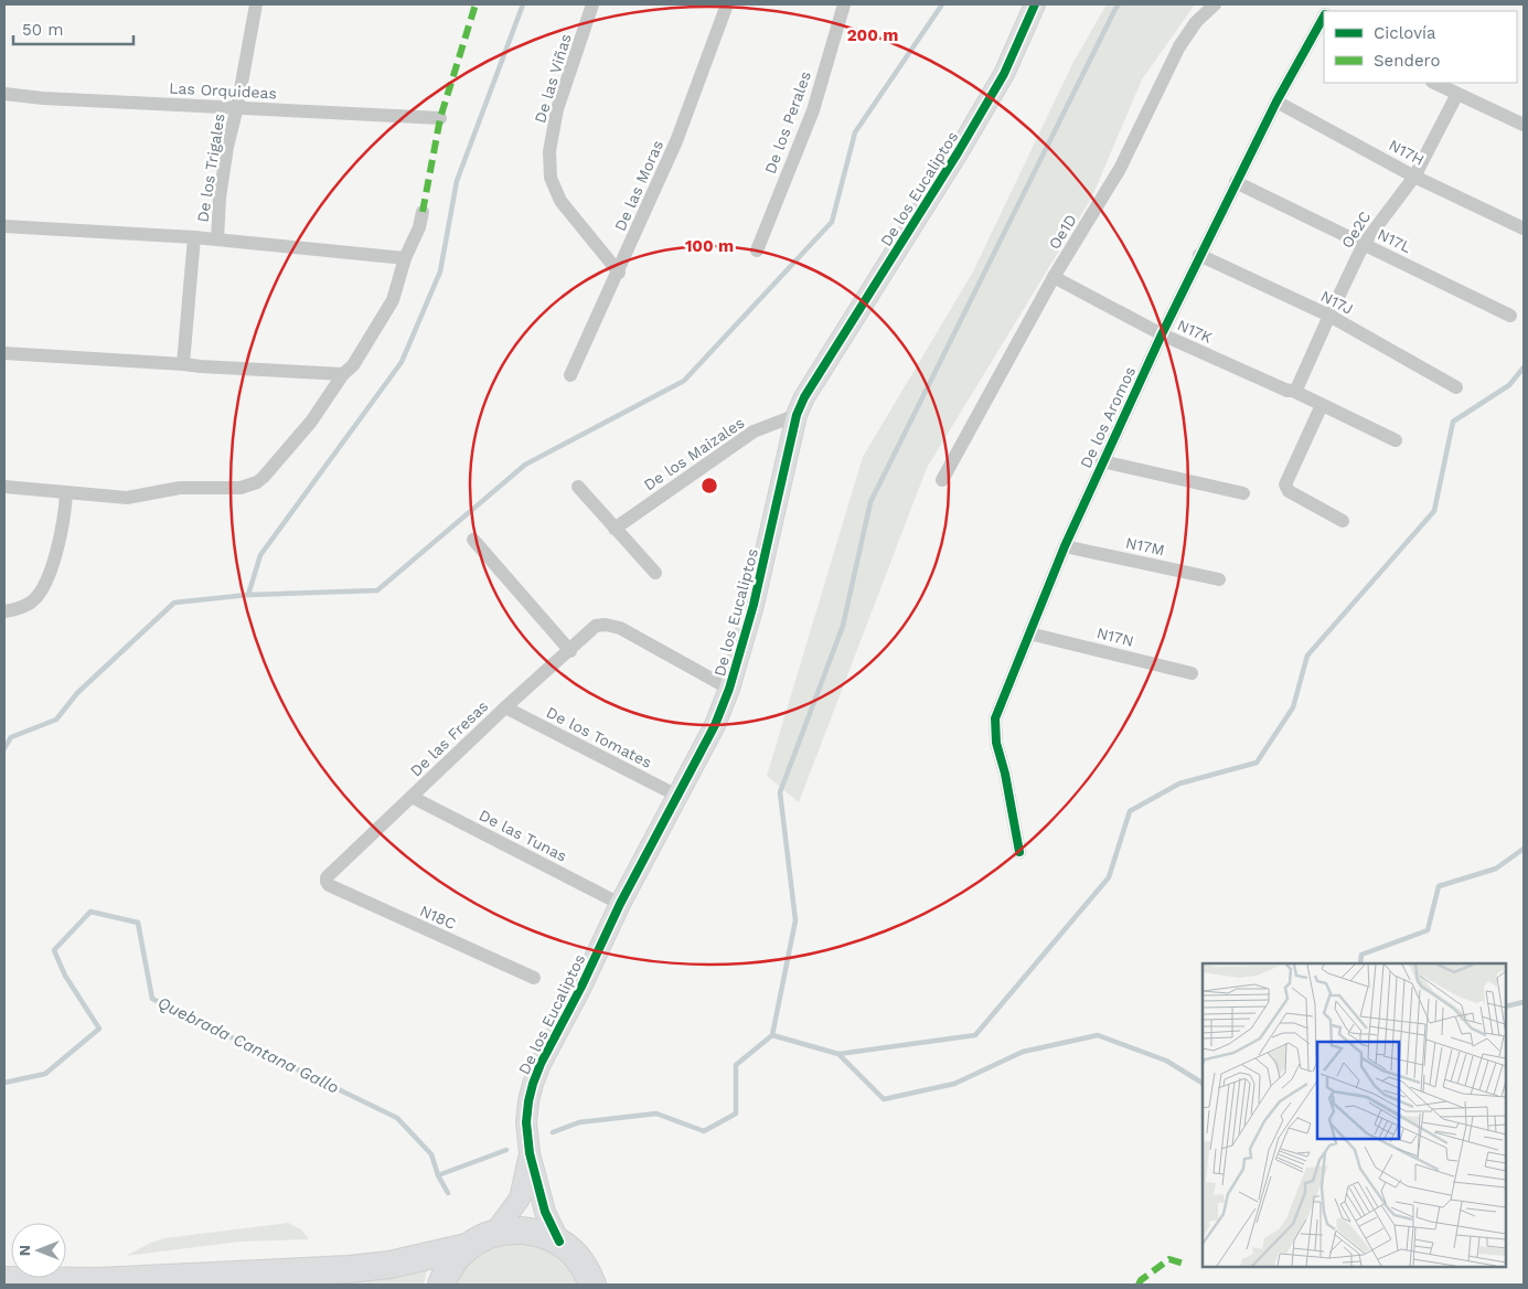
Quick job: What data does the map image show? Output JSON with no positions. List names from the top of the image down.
{
  "streets": {
    "street": [
      "De las Viñas",
      "Las Orquideas",
      "De los Perales",
      "N17H",
      "De los Trigales",
      "De las Moras",
      "De los Eucaliptos",
      "Oe2C",
      "Oe1D",
      "N17L",
      "N17J",
      "N17K",
      "De los Aromos",
      "De los Maizales",
      "N17M",
      "N17N",
      "De los Tomates",
      "De las Fresas",
      "De las Tunas",
      "N18C"
    ]
  },
  "crossings": [
    ["De las Viñas", "De las Moras"],
    ["Las Orquideas", "De los Trigales"],
    ["N17H", "Oe2C"],
    ["N17H", "De los Aromos"],
    ["De los Eucaliptos", "De los Maizales"],
    ["De los Eucaliptos", "De los Tomates"],
    ["De los Eucaliptos", "De las Fresas"],
    ["De los Eucaliptos", "De las Tunas"],
    ["Oe2C", "N17L"],
    ["Oe2C", "N17J"],
    ["Oe2C", "N17K"],
    ["Oe1D", "N17K"],
    ["N17L", "De los Aromos"],
    ["N17J", "De los Aromos"],
    ["N17K", "De los Aromos"],
    ["De los Aromos", "N17M"],
    ["De los Aromos", "N17N"],
    ["De los Tomates", "De las Fresas"],
    ["De las Fresas", "De las Tunas"],
    ["De las Fresas", "N18C"]
  ],
  "water": ["Quebrada Cantana Gallo"],
  "legend": ["Ciclovía", "Sendero"],
  "scale_bar": "50 m",
  "north": "left",
  "rings": ["200 m", "100 m"]
}
